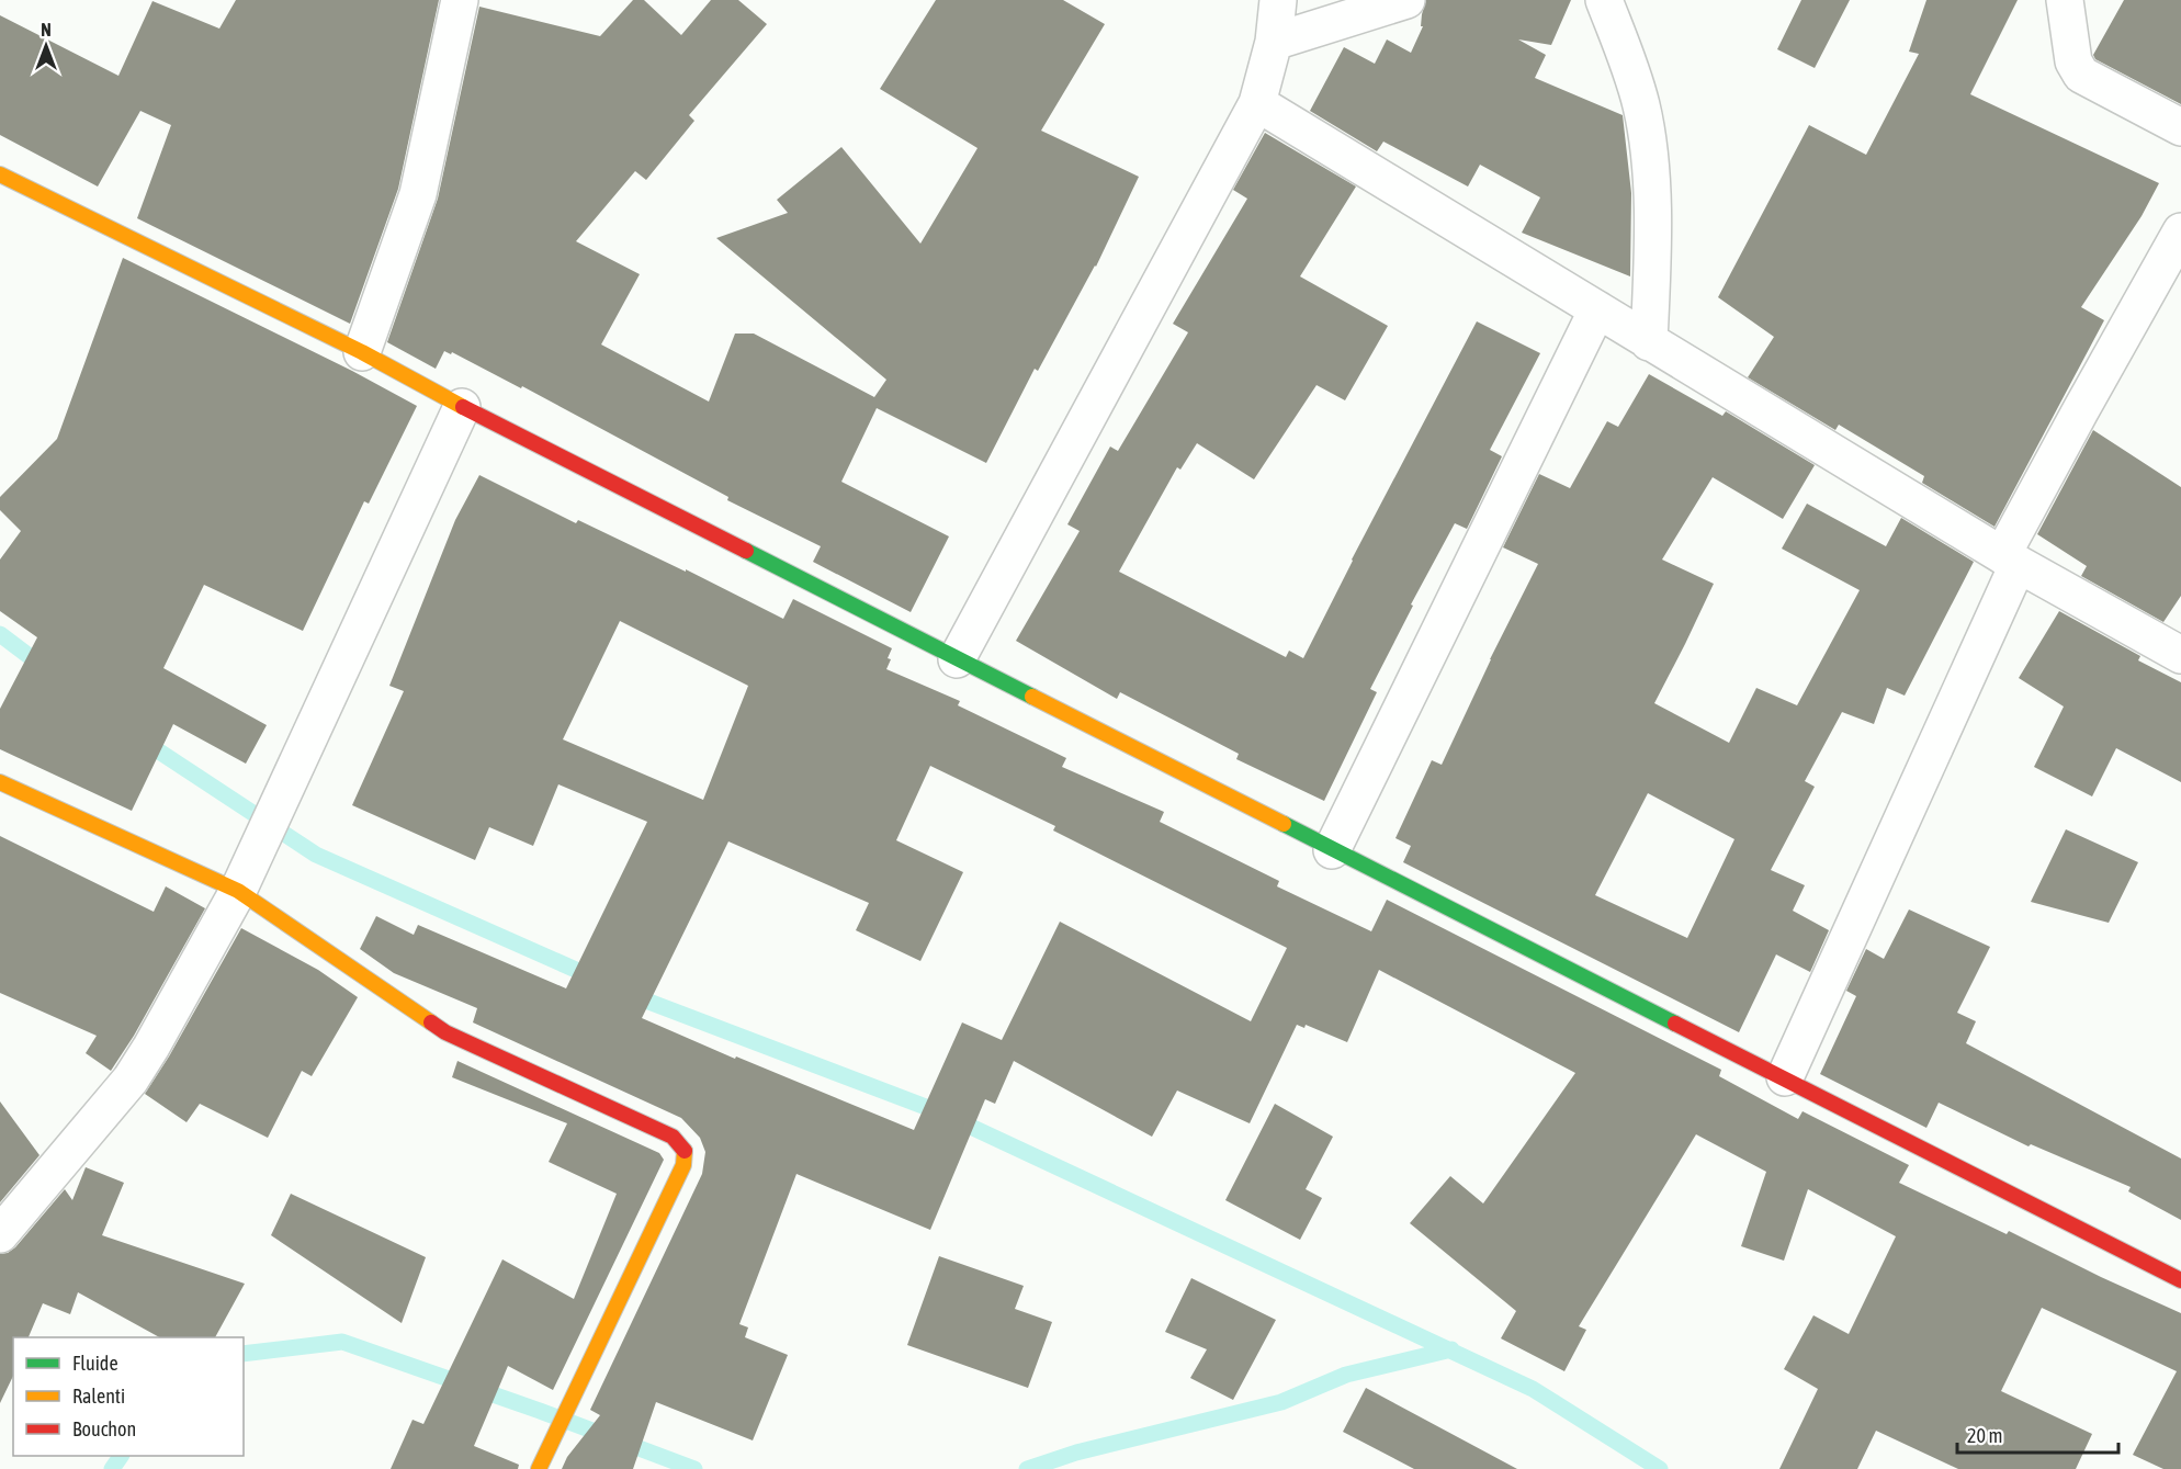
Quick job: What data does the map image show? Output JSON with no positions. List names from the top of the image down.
{
  "legend": ["Fluide", "Ralenti", "Bouchon"],
  "scale_bar": "20 m",
  "north": "top"
}
